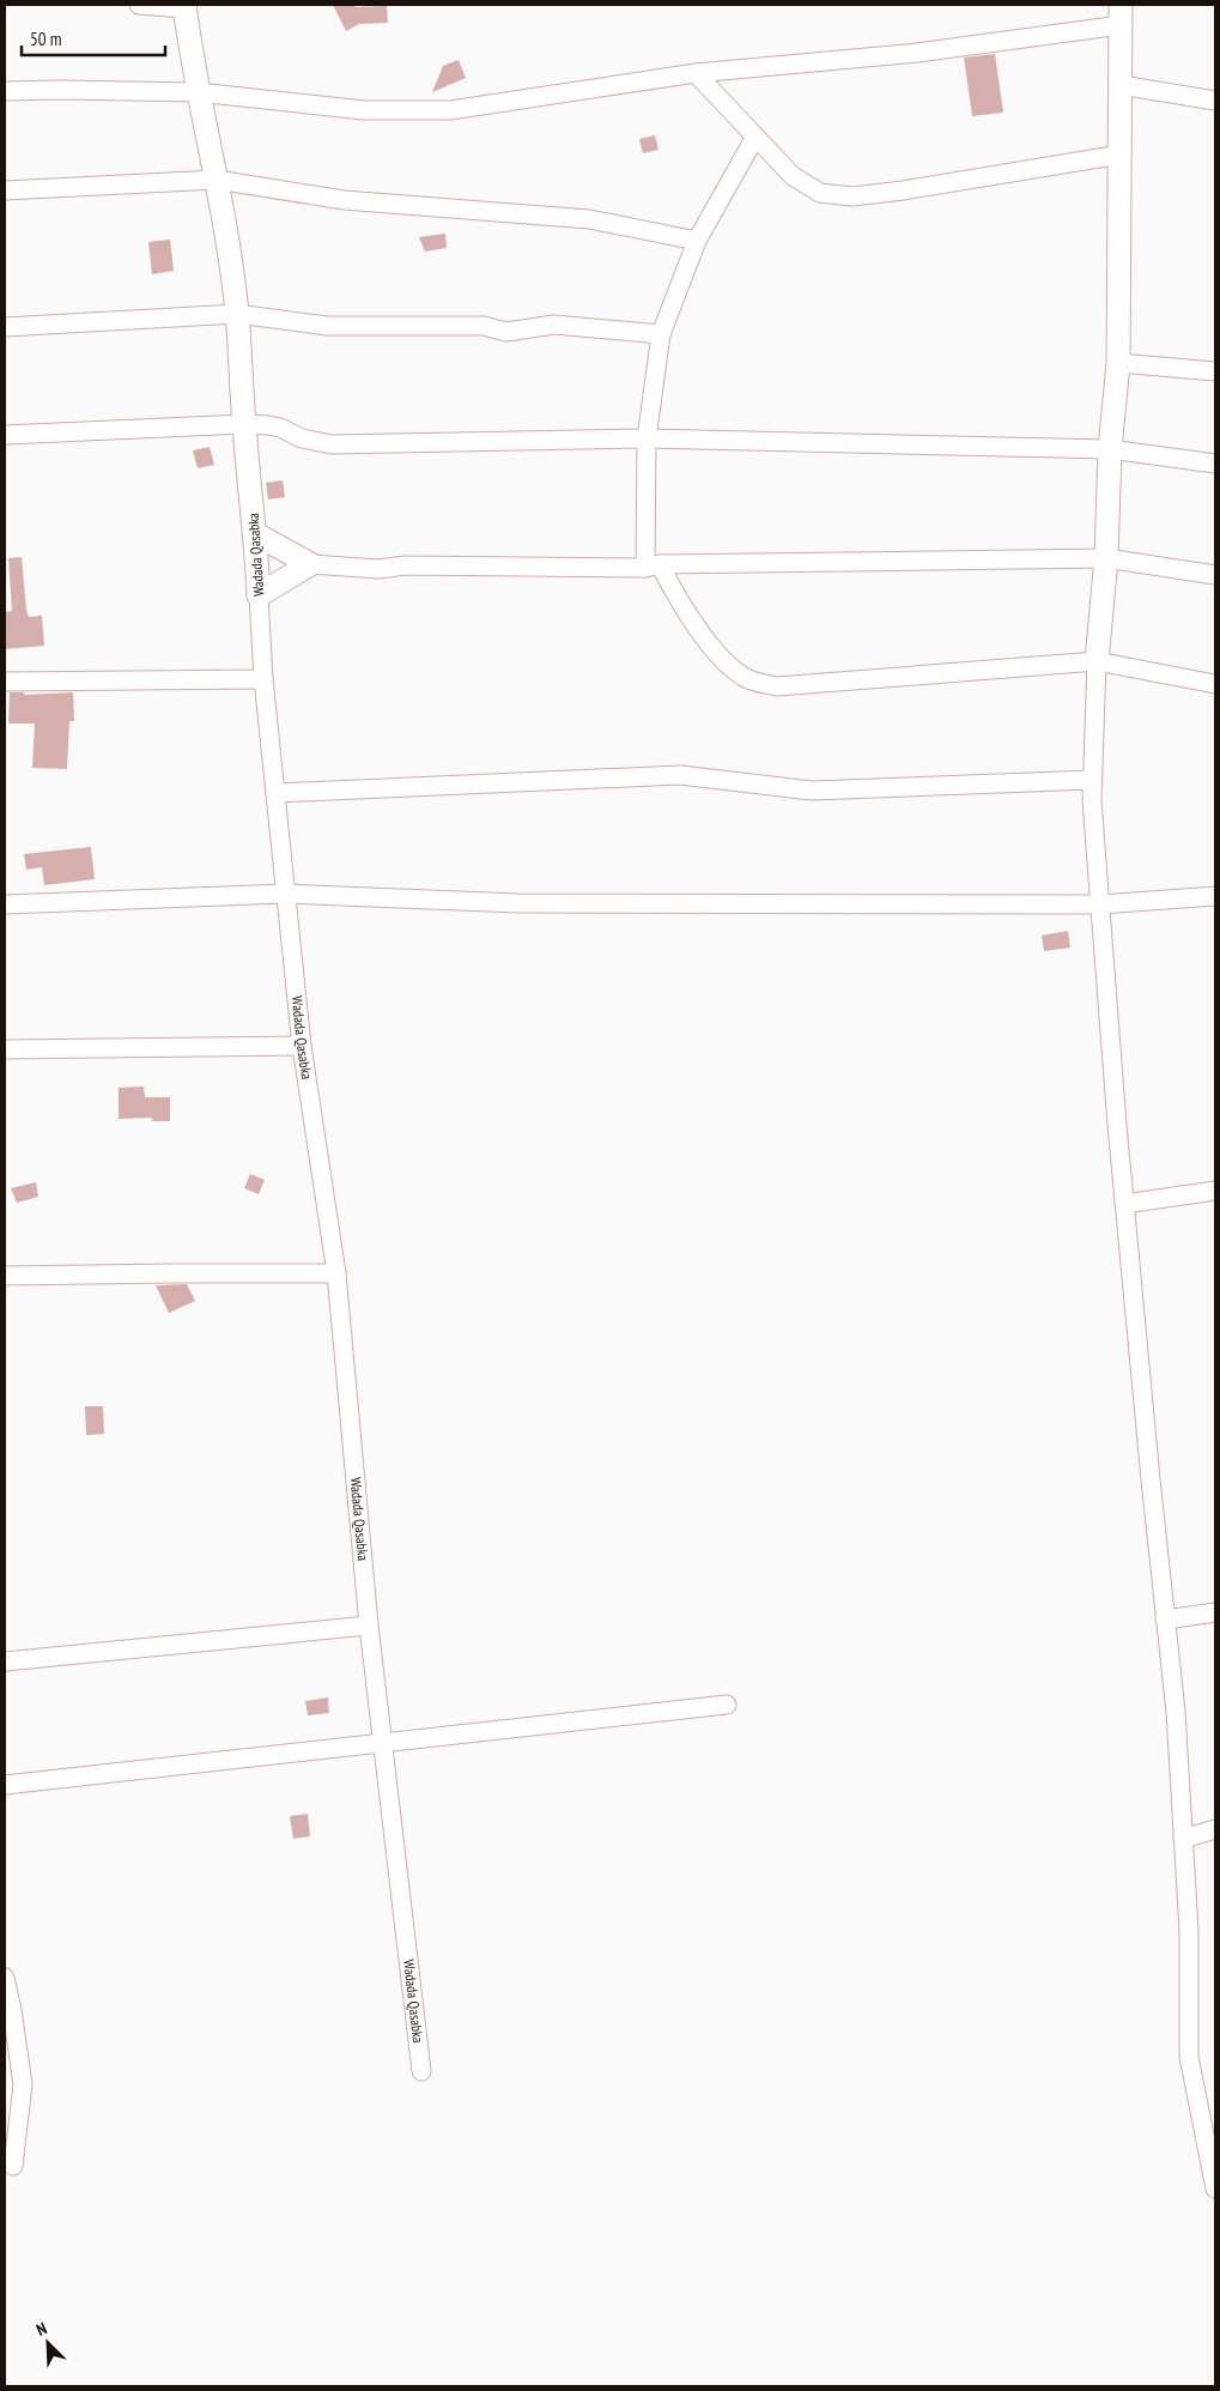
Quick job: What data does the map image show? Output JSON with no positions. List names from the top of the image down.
{
  "streets": {
    "street": ["Wadada Qasabka"]
  },
  "scale_bar": "50 m",
  "north": "top left"
}
